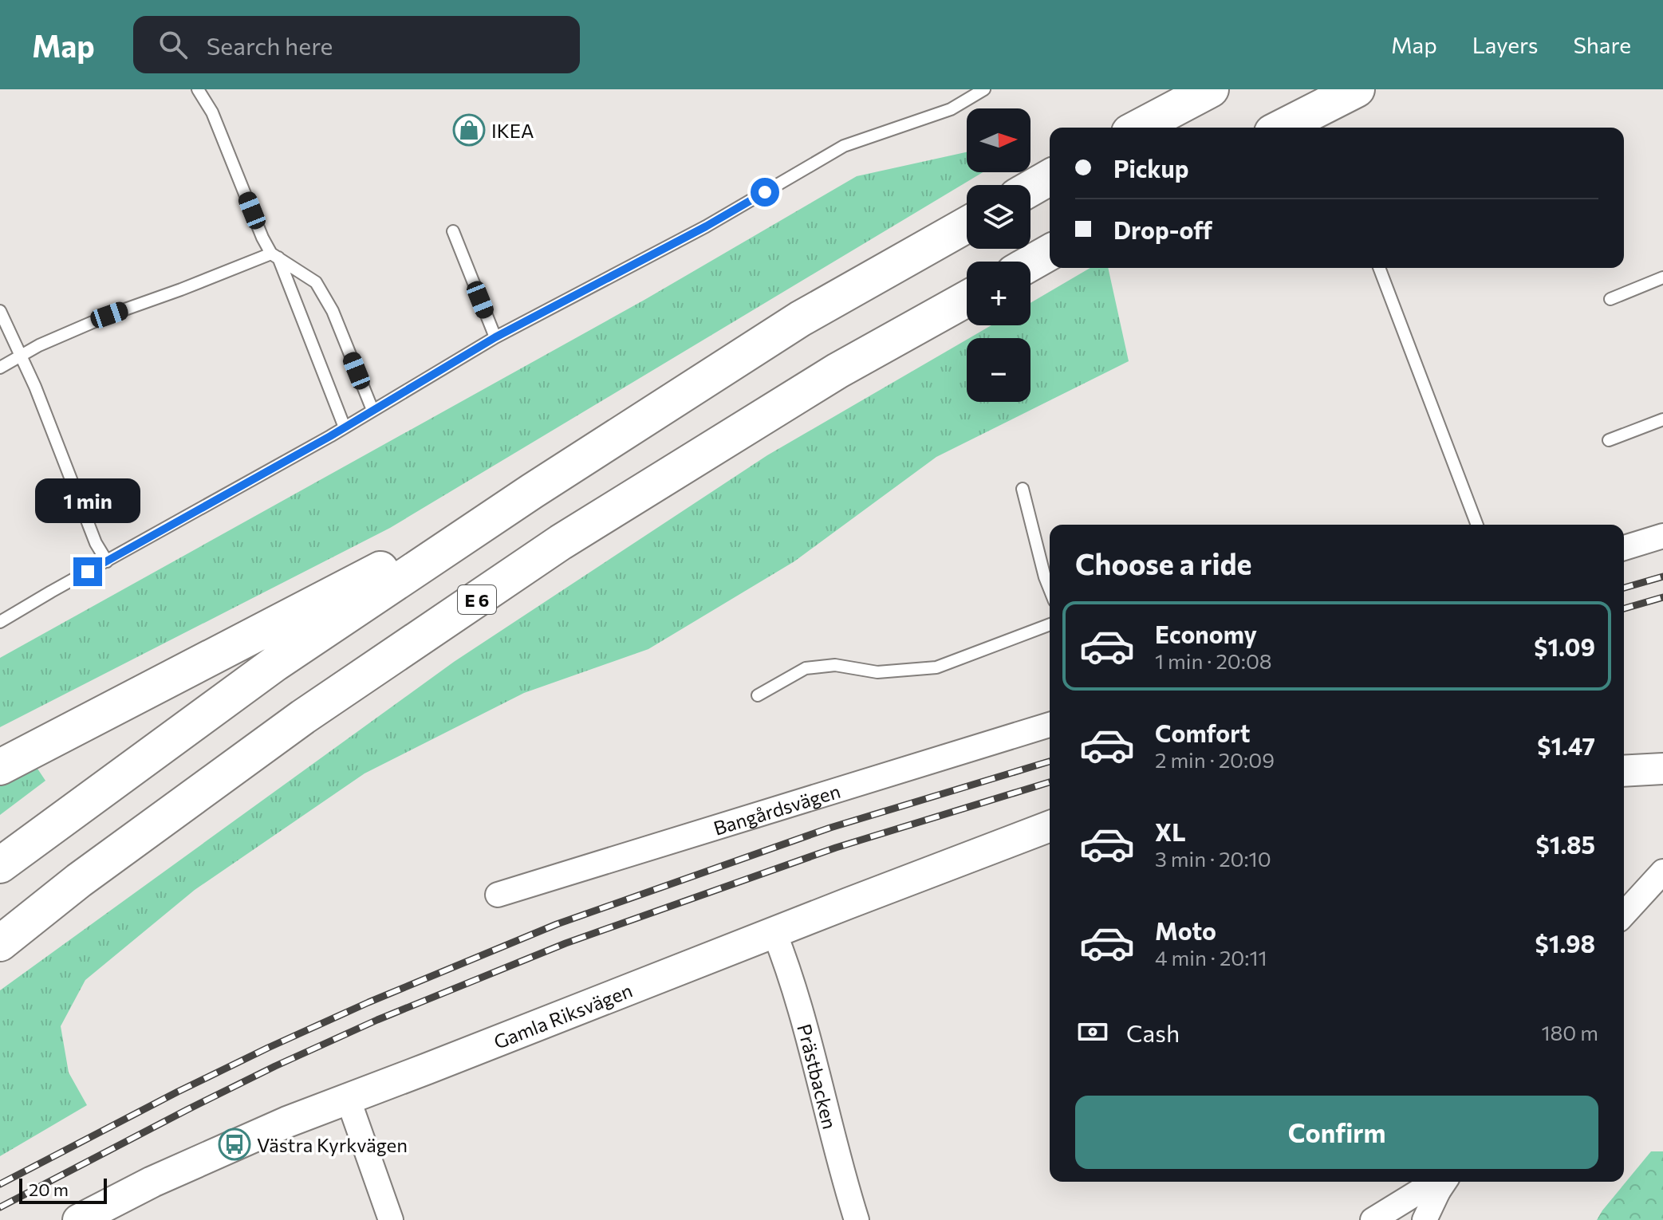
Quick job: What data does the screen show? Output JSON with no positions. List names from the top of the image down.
{
  "streets": {
    "highway": ["E 6"],
    "street": ["Bangårdsvägen", "Gamla Riksvägen", "Prästbacken"]
  },
  "crossings": [
    ["Gamla Riksvägen", "Prästbacken"]
  ],
  "places": {
    "shop": ["IKEA"],
    "bus stop": ["Västra Kyrkvägen"]
  },
  "scale_bar": "20 m",
  "north": "right",
  "page": {
    "header": "Map",
    "search": "Search here",
    "nav": ["Map", "Layers", "Share"],
    "map_buttons": ["+", "−"],
    "banner": ["Pickup", "Drop-off"],
    "bubble": "1 min",
    "heading": "Choose a ride",
    "list": [
      {
        "name": "Economy",
        "note": "1 min · 20:08",
        "value": "$1.09"
      },
      {
        "name": "Comfort",
        "note": "2 min · 20:09",
        "value": "$1.47"
      },
      {
        "name": "XL",
        "note": "3 min · 20:10",
        "value": "$1.85"
      },
      {
        "name": "Moto",
        "note": "4 min · 20:11",
        "value": "$1.98"
      }
    ],
    "pay": ["Cash", "180 m"],
    "buttons": "Confirm",
    "scale": "20 m"
  }
}
